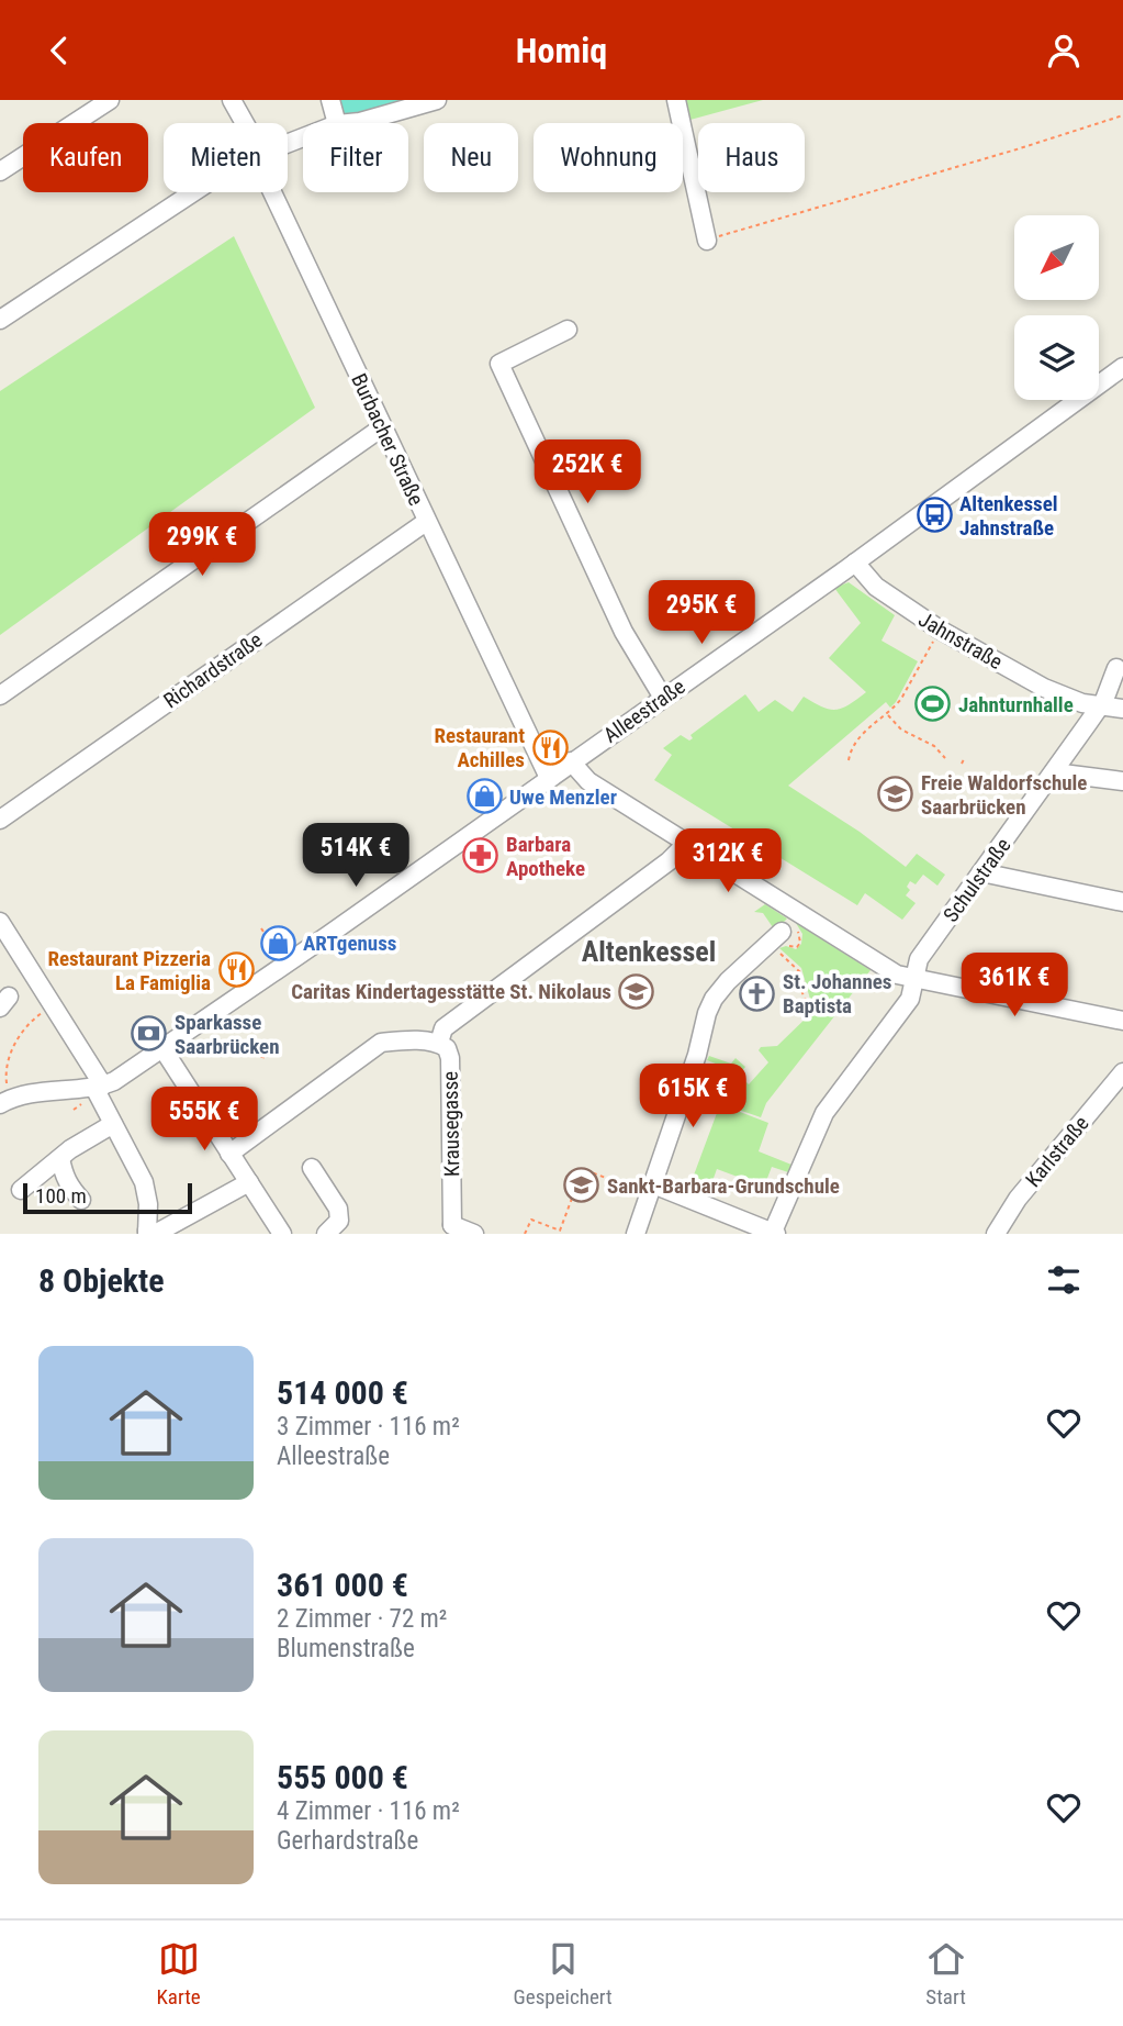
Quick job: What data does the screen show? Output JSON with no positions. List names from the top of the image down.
{
  "streets": {
    "street": [
      "Burbacher Straße",
      "Jahnstraße",
      "Richardstraße",
      "Alleestraße",
      "Schulstraße",
      "Krausegasse",
      "Karlstraße"
    ]
  },
  "crossings": [
    ["Burbacher Straße", "Richardstraße"],
    ["Burbacher Straße", "Alleestraße"],
    ["Jahnstraße", "Alleestraße"],
    ["Jahnstraße", "Schulstraße"]
  ],
  "districts": ["Altenkessel"],
  "places": {
    "bus stop": ["Altenkessel Jahnstraße"],
    "sports": ["Jahnturnhalle"],
    "restaurant": ["Restaurant Achilles", "Restaurant Pizzeria La Famiglia"],
    "school or university": ["Freie Waldorfschule Saarbrücken", "Caritas Kindertagesstätte St. Nikolaus", "Sankt-Barbara-Grundschule"],
    "shop": ["Uwe Menzler", "ARTgenuss"],
    "pharmacy": ["Barbara Apotheke"],
    "church": ["St. Johannes Baptista"],
    "bank": ["Sparkasse Saarbrücken"]
  },
  "scale_bar": "100 m",
  "north": "bottom left",
  "page": {
    "header": "Homiq",
    "chip": [
      "Kaufen",
      "Mieten",
      "Filter",
      "Neu",
      "Wohnung",
      "Haus"
    ],
    "price": [
      "252K €",
      "299K €",
      "295K €",
      "514K €",
      "312K €",
      "361K €",
      "615K €",
      "555K €"
    ],
    "scale": "100 m",
    "heading": "8 Objekte",
    "list": [
      {
        "name": "514 000 €",
        "note": "3 Zimmer · 116 m² · Alleestraße"
      },
      {
        "name": "361 000 €",
        "note": "2 Zimmer · 72 m² · Blumenstraße"
      },
      {
        "name": "555 000 €",
        "note": "4 Zimmer · 116 m² · Gerhardstraße"
      }
    ],
    "tabs": ["Karte", "Gespeichert", "Start"]
  }
}
